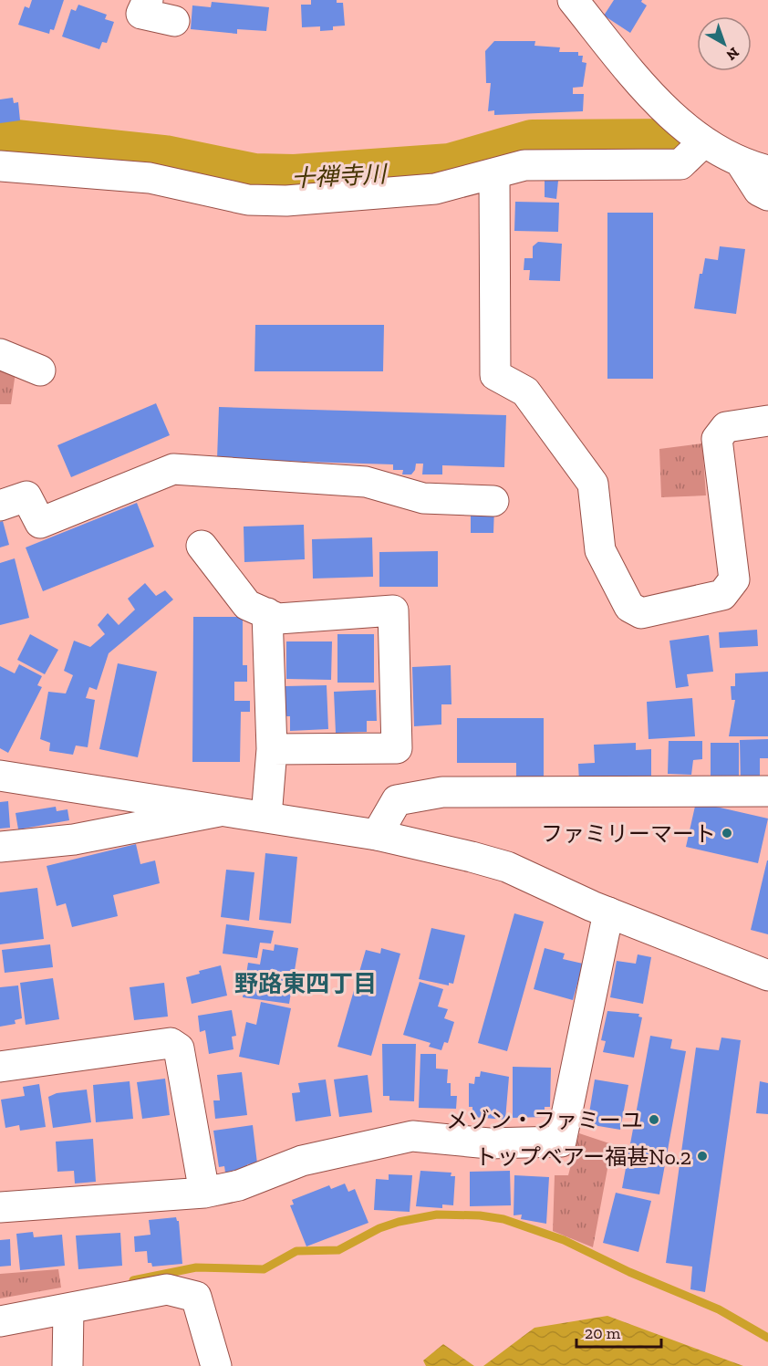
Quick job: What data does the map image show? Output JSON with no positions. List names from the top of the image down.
{
  "districts": ["野路東四丁目"],
  "water": ["十禅寺川"],
  "places": ["ファミリーマート", "メゾン・ファミーユ", "トップベアー福甚No.2"],
  "scale_bar": "20 m",
  "north": "bottom right"
}
